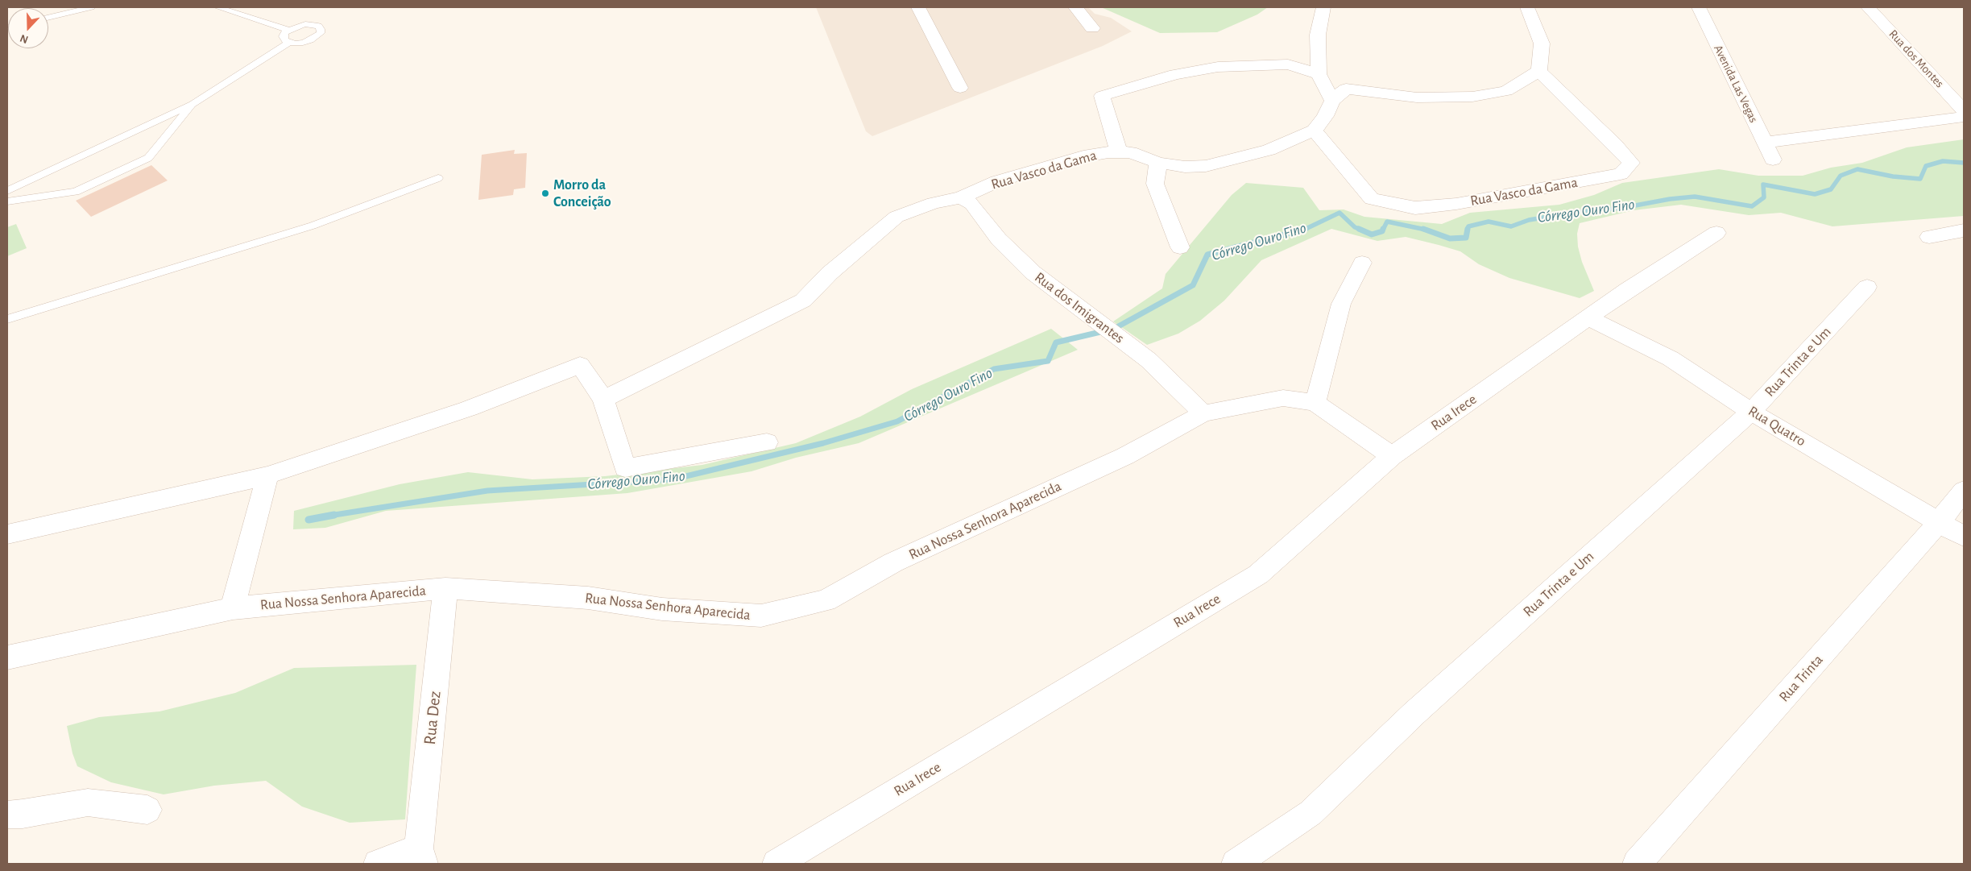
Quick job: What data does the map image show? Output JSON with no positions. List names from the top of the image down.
{
  "streets": {
    "street": [
      "Rua dos Montes",
      "Avenida Las Vegas",
      "Rua Vasco da Gama",
      "Rua dos Imigrantes",
      "Rua Trinta e Um",
      "Rua Irece",
      "Rua Quatro",
      "Rua Nossa Senhora Aparecida",
      "Rua Trinta",
      "Rua Dez"
    ]
  },
  "crossings": [
    ["Rua Vasco da Gama", "Rua dos Imigrantes"],
    ["Rua dos Imigrantes", "Rua Nossa Senhora Aparecida"],
    ["Rua Trinta e Um", "Rua Quatro"],
    ["Rua Irece", "Rua Quatro"],
    ["Rua Irece", "Rua Nossa Senhora Aparecida"],
    ["Rua Quatro", "Rua Trinta"],
    ["Rua Nossa Senhora Aparecida", "Rua Dez"]
  ],
  "water": ["Córrego Ouro Fino"],
  "places": ["Morro da Conceição"],
  "north": "bottom"
}
